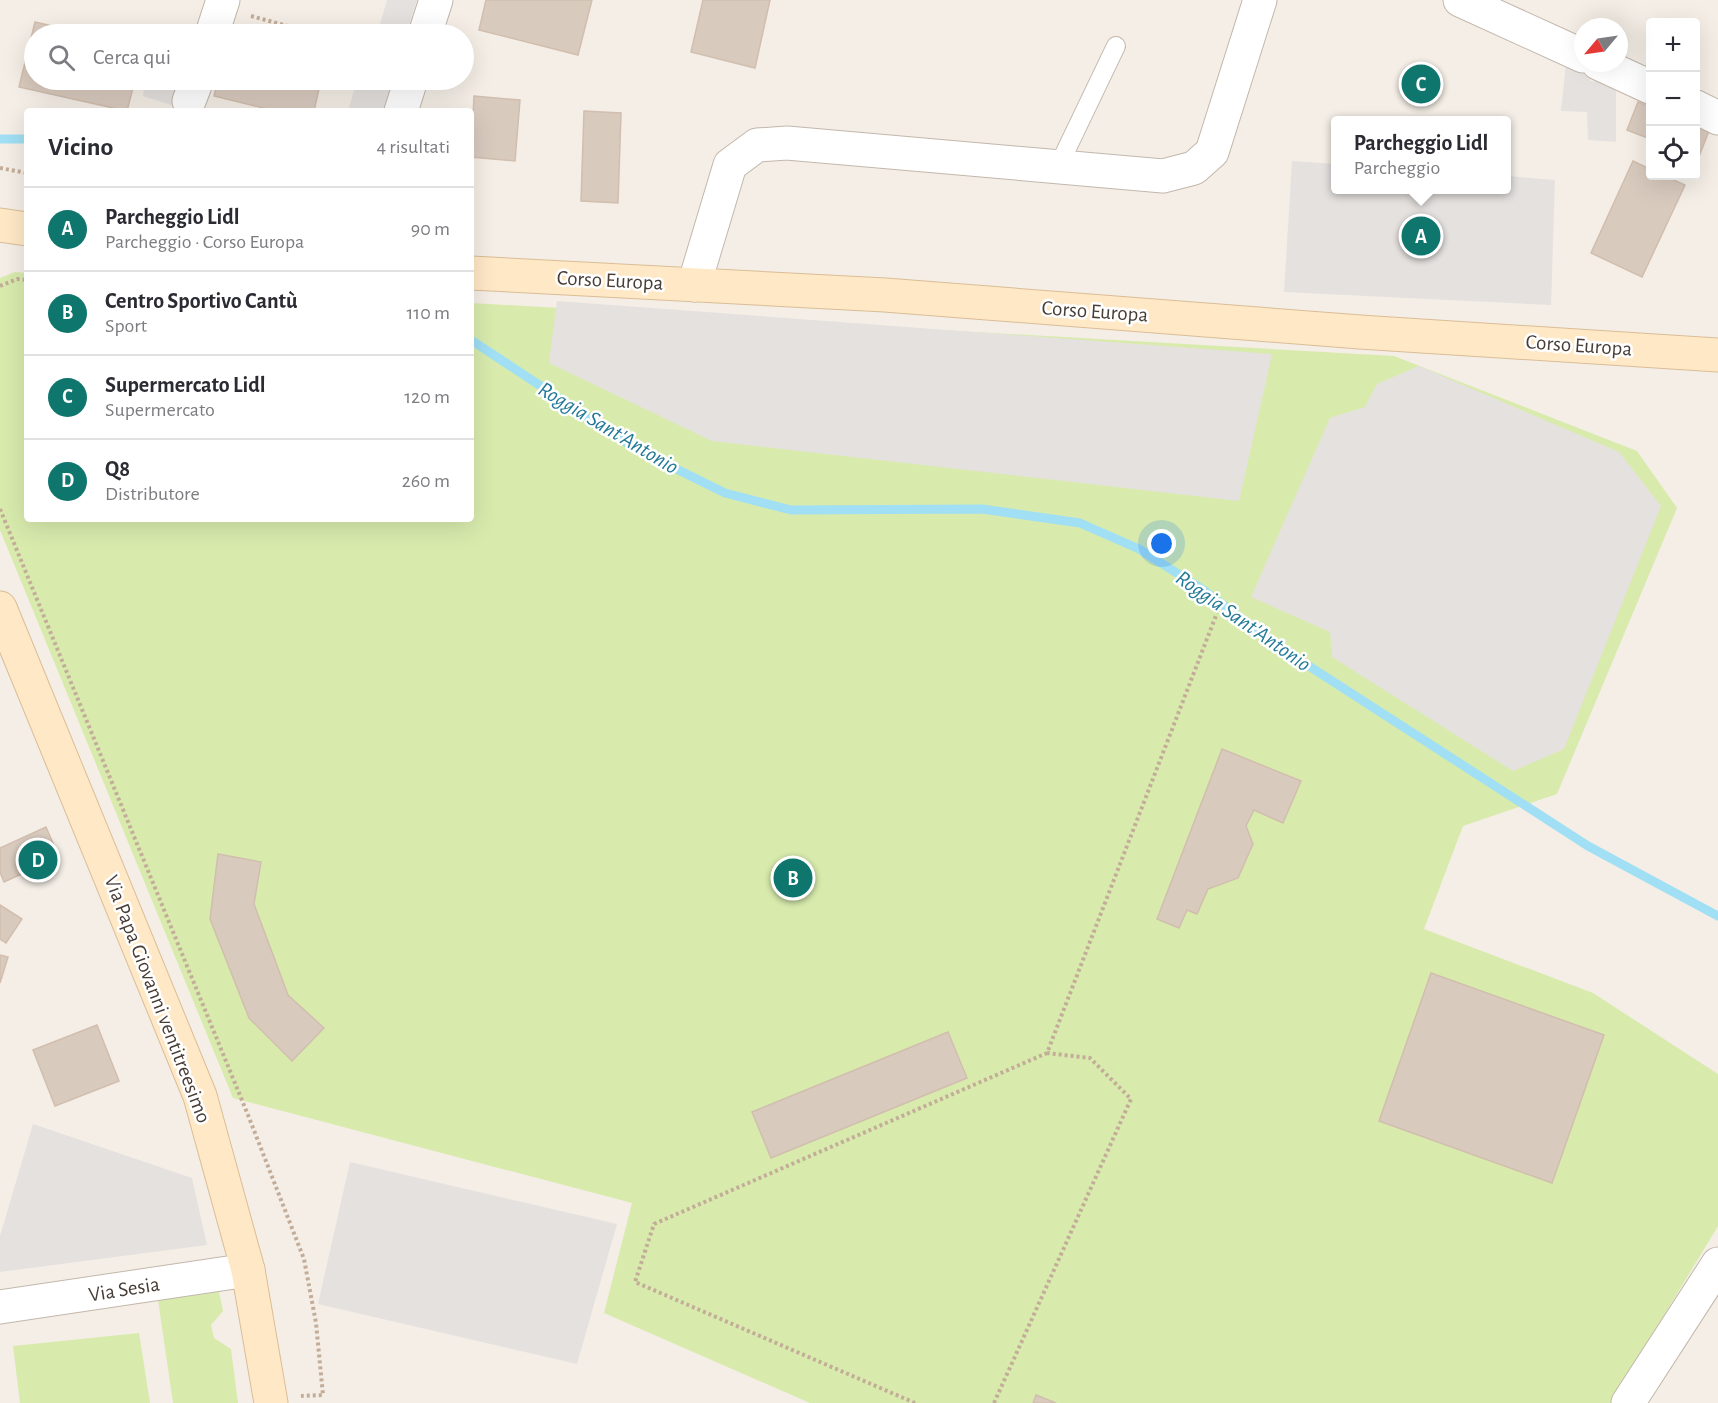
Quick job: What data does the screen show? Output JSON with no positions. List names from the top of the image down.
{
  "streets": {
    "main road": ["Corso Europa", "Via Papa Giovanni ventitreesimo"],
    "street": ["Via Sesia"]
  },
  "crossings": [
    ["Via Papa Giovanni ventitreesimo", "Via Sesia"]
  ],
  "water": ["Roggia Sant'Antonio"],
  "north": "bottom left",
  "page": {
    "map_buttons": ["+", "−"],
    "search": "Cerca qui",
    "pins": [
      "C",
      "A",
      "D",
      "B"
    ],
    "heading": ["Vicino", "4 risultati"],
    "popup": ["Parcheggio Lidl", "Parcheggio"],
    "list": [
      {
        "mark": "A",
        "name": "Parcheggio Lidl",
        "note": "Parcheggio · Corso Europa",
        "value": "90 m"
      },
      {
        "mark": "B",
        "name": "Centro Sportivo Cantù",
        "note": "Sport",
        "value": "110 m"
      },
      {
        "mark": "C",
        "name": "Supermercato Lidl",
        "note": "Supermercato",
        "value": "120 m"
      },
      {
        "mark": "D",
        "name": "Q8",
        "note": "Distributore",
        "value": "260 m"
      }
    ]
  }
}
